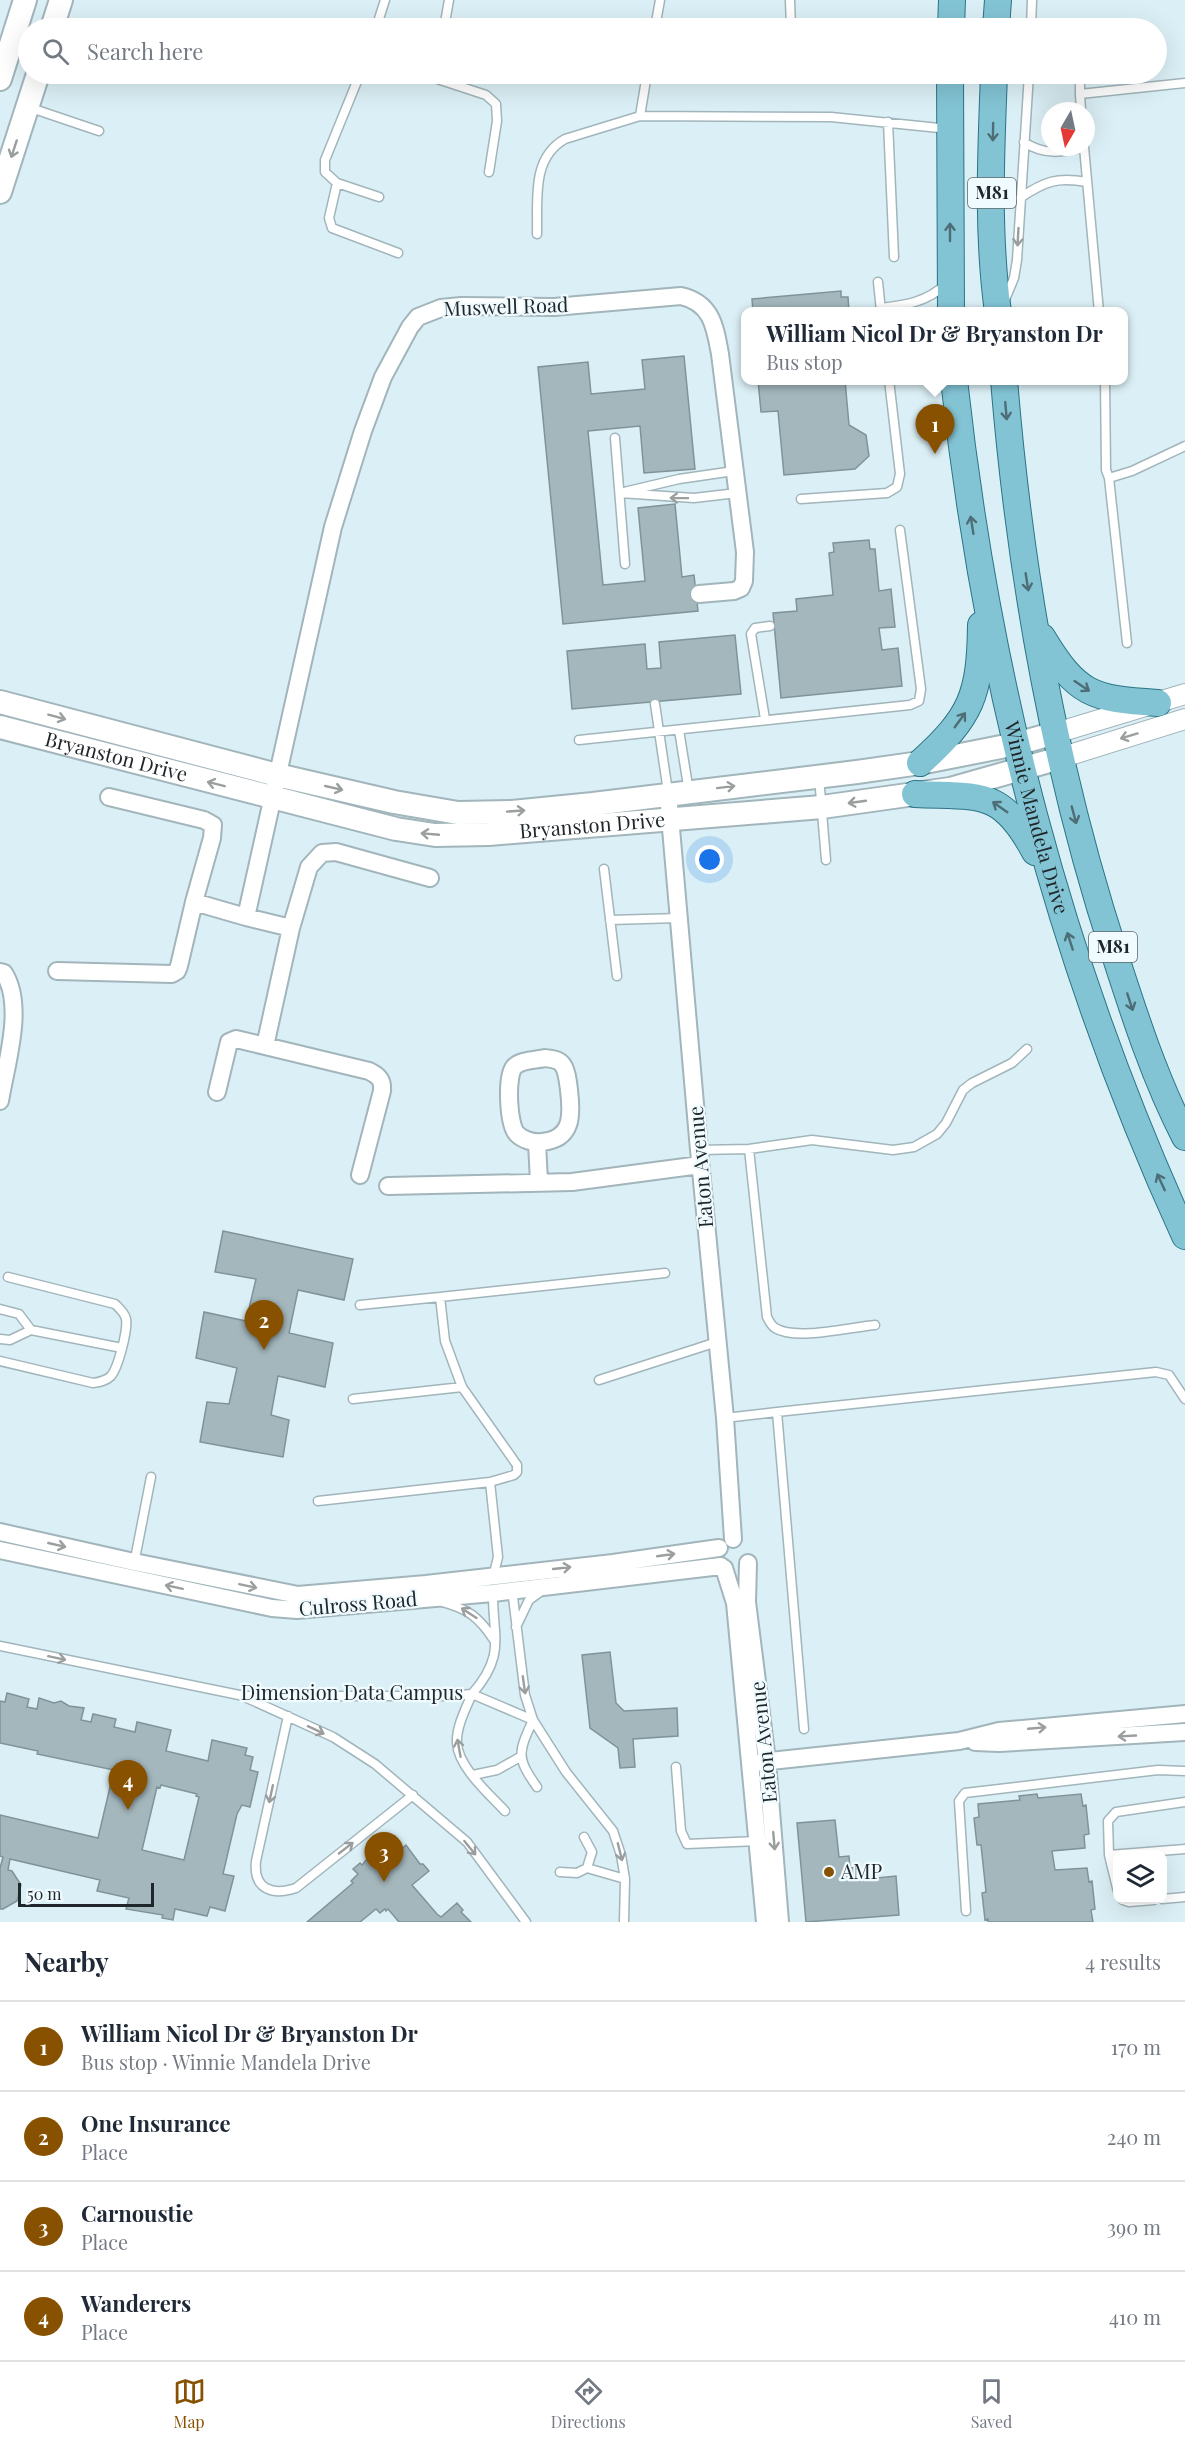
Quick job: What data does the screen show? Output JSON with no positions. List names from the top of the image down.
{
  "streets": {
    "main road": ["M81", "Bryanston Drive", "Winnie Mandela Drive"],
    "street": ["Muswell Road", "Eaton Avenue", "Culross Road"],
    "lane": ["Dimension Data Campus"]
  },
  "crossings": [
    ["Muswell Road", "Bryanston Drive"],
    ["Bryanston Drive", "Winnie Mandela Drive"],
    ["Bryanston Drive", "Eaton Avenue"],
    ["Eaton Avenue", "Culross Road"],
    ["Culross Road", "Dimension Data Campus"]
  ],
  "one_way": ["Dimension Data Campus"],
  "places": ["AMP"],
  "scale_bar": "50 m",
  "north": "bottom",
  "page": {
    "search": "Search here",
    "popup": ["William Nicol Dr & Bryanston Dr", "Bus stop"],
    "pins": [
      "1",
      "2",
      "4",
      "3"
    ],
    "scale": "50 m",
    "heading": ["Nearby", "4 results"],
    "list": [
      {
        "mark": "1",
        "name": "William Nicol Dr & Bryanston Dr",
        "note": "Bus stop · Winnie Mandela Drive",
        "value": "170 m"
      },
      {
        "mark": "2",
        "name": "One Insurance",
        "note": "Place",
        "value": "240 m"
      },
      {
        "mark": "3",
        "name": "Carnoustie",
        "note": "Place",
        "value": "390 m"
      },
      {
        "mark": "4",
        "name": "Wanderers",
        "note": "Place",
        "value": "410 m"
      }
    ],
    "nav": ["Map", "Directions", "Saved"]
  }
}
